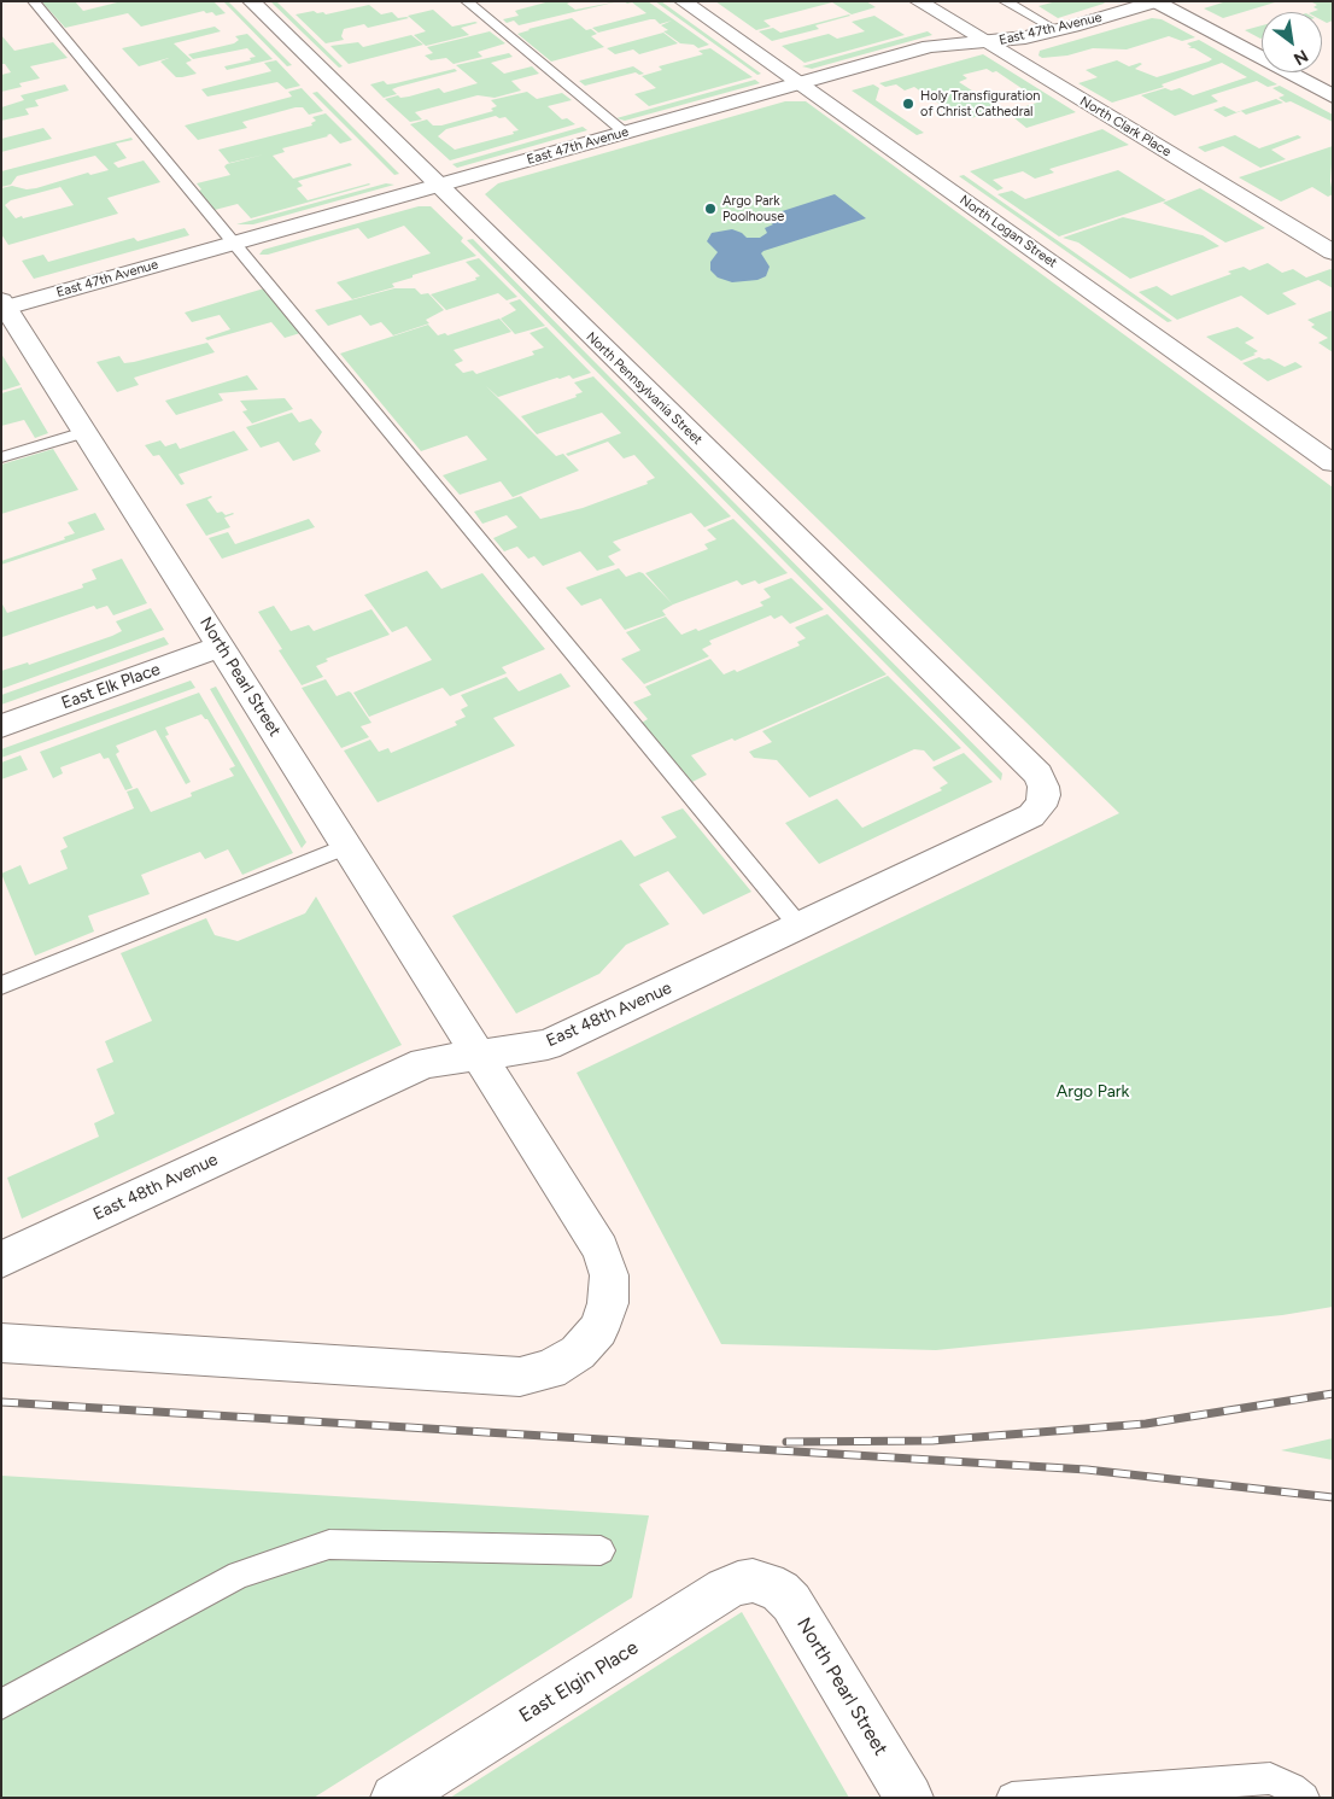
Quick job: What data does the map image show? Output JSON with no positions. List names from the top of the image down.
{
  "streets": {
    "street": [
      "East 47th Avenue",
      "North Clark Place",
      "North Logan Street",
      "North Pennsylvania Street",
      "North Pearl Street",
      "East Elk Place",
      "East 48th Avenue",
      "East Elgin Place"
    ]
  },
  "crossings": [
    ["East 47th Avenue", "North Clark Place"],
    ["East 47th Avenue", "North Logan Street"],
    ["East 47th Avenue", "North Pennsylvania Street"],
    ["East 47th Avenue", "North Pearl Street"],
    ["North Pennsylvania Street", "East 48th Avenue"],
    ["North Pearl Street", "East Elk Place"],
    ["North Pearl Street", "East 48th Avenue"],
    ["North Pearl Street", "East Elgin Place"]
  ],
  "parks": ["Argo Park"],
  "places": ["Holy Transfiguration of Christ Cathedral", "Argo Park Poolhouse"],
  "north": "bottom right"
}
